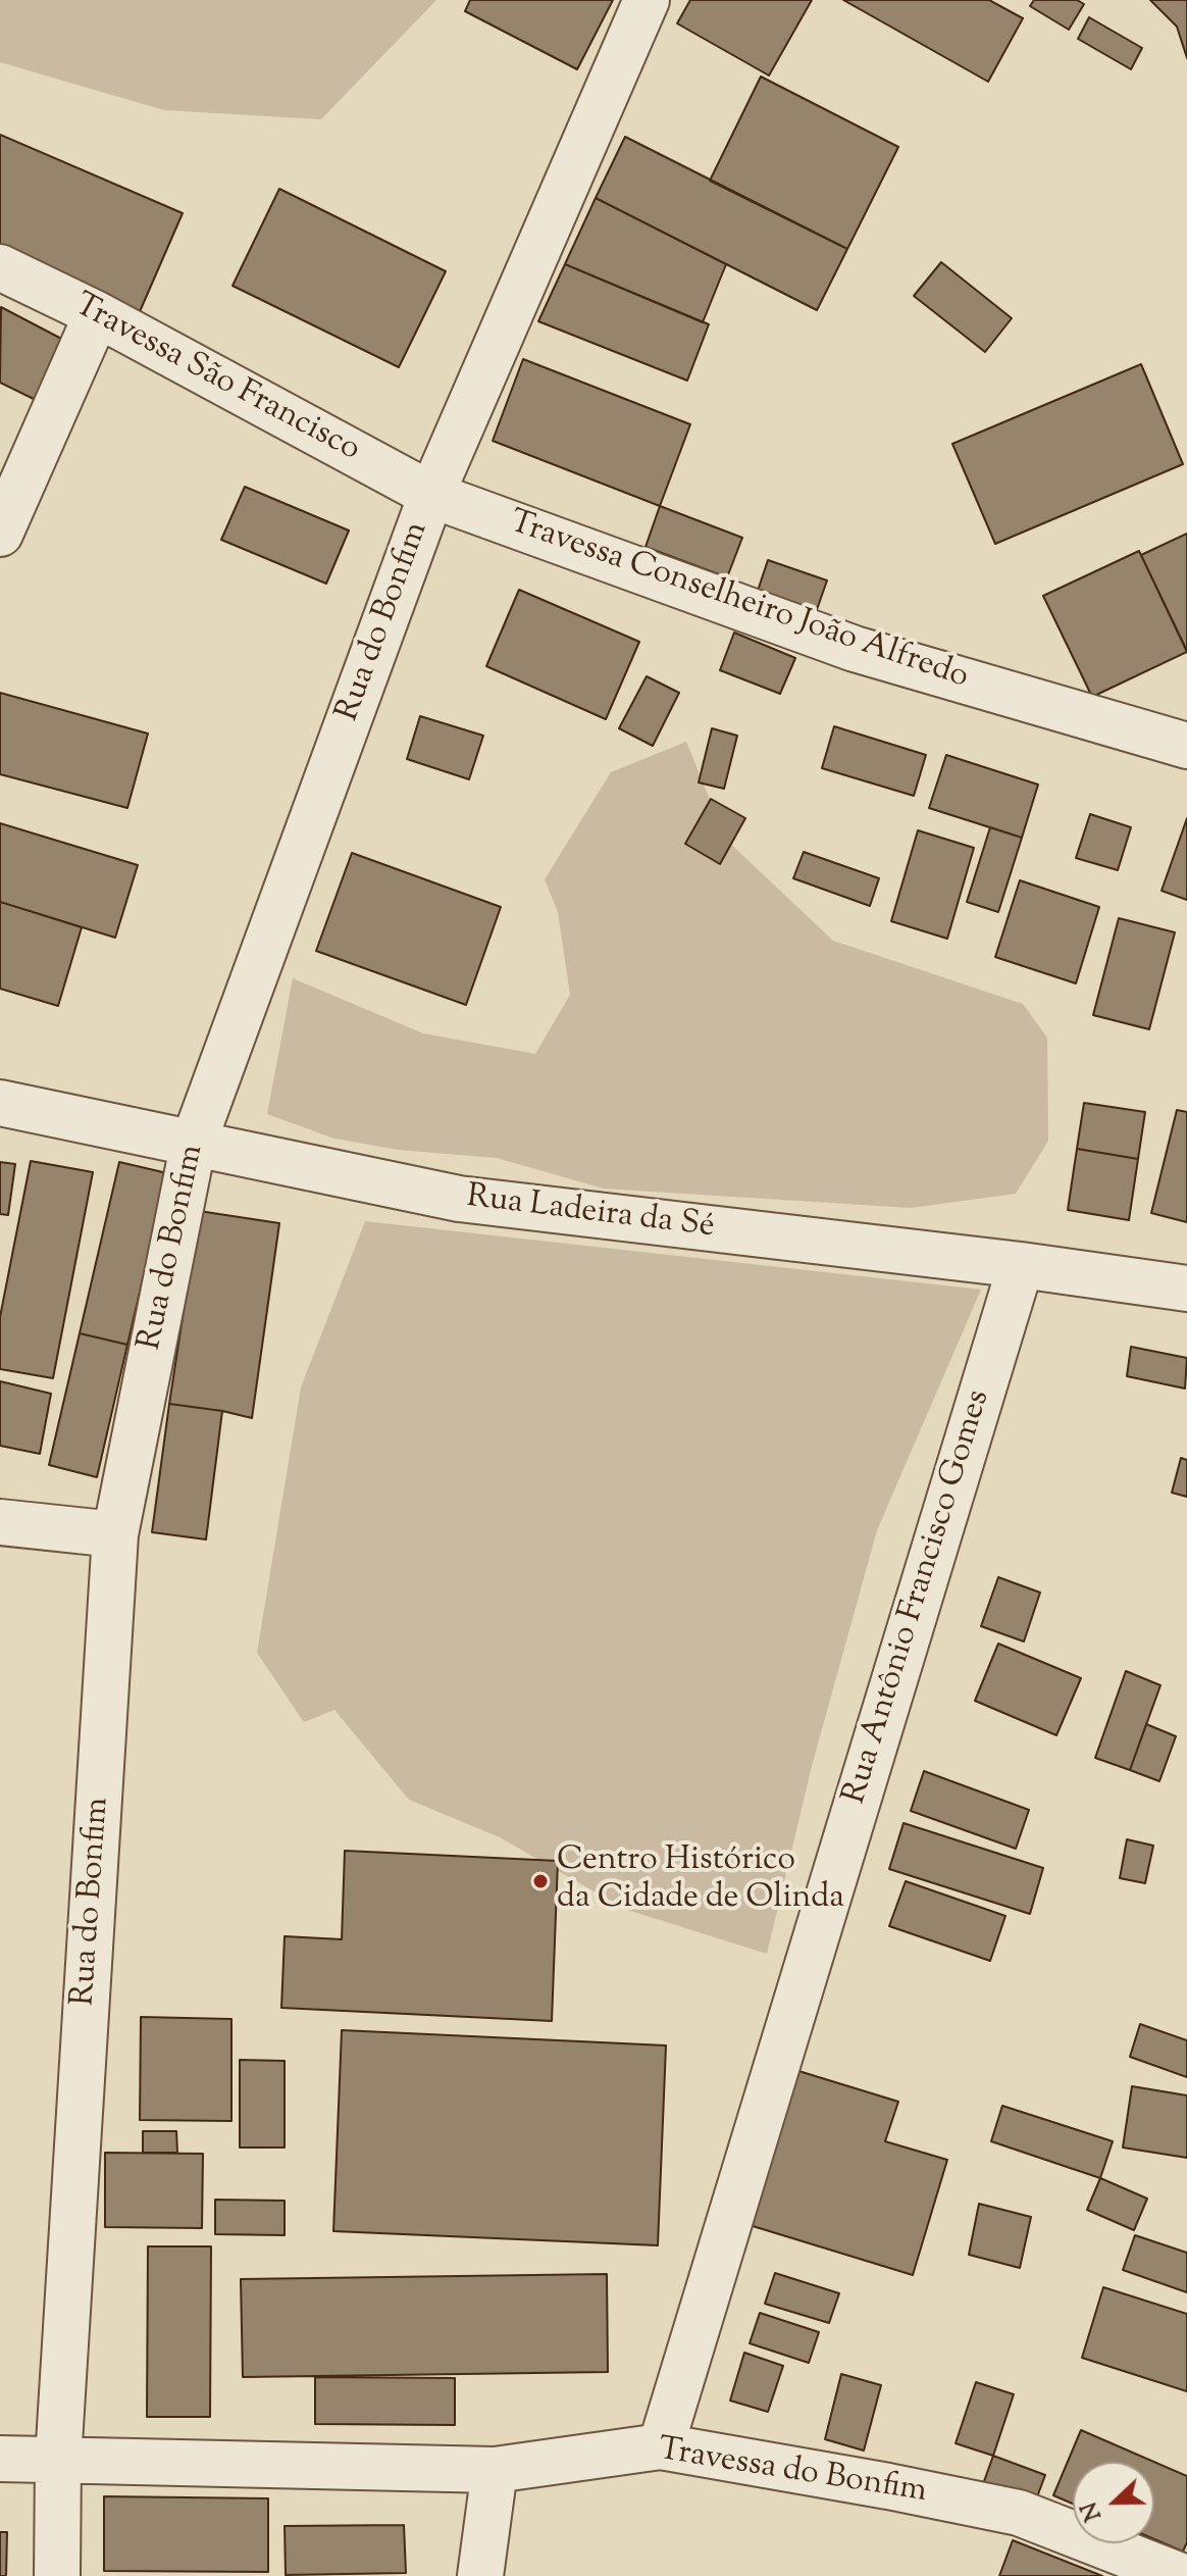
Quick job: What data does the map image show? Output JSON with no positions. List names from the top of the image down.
{
  "streets": {
    "street": [
      "Travessa São Francisco",
      "Travessa Conselheiro João Alfredo",
      "Rua do Bonfim",
      "Rua Ladeira da Sé",
      "Rua Antônio Francisco Gomes",
      "Travessa do Bonfim"
    ]
  },
  "crossings": [
    ["Travessa São Francisco", "Travessa Conselheiro João Alfredo"],
    ["Travessa São Francisco", "Rua do Bonfim"],
    ["Travessa Conselheiro João Alfredo", "Rua do Bonfim"],
    ["Rua do Bonfim", "Rua Ladeira da Sé"],
    ["Rua do Bonfim", "Travessa do Bonfim"],
    ["Rua Ladeira da Sé", "Rua Antônio Francisco Gomes"],
    ["Rua Antônio Francisco Gomes", "Travessa do Bonfim"]
  ],
  "places": ["Centro Histórico da Cidade de Olinda"],
  "north": "left"
}
